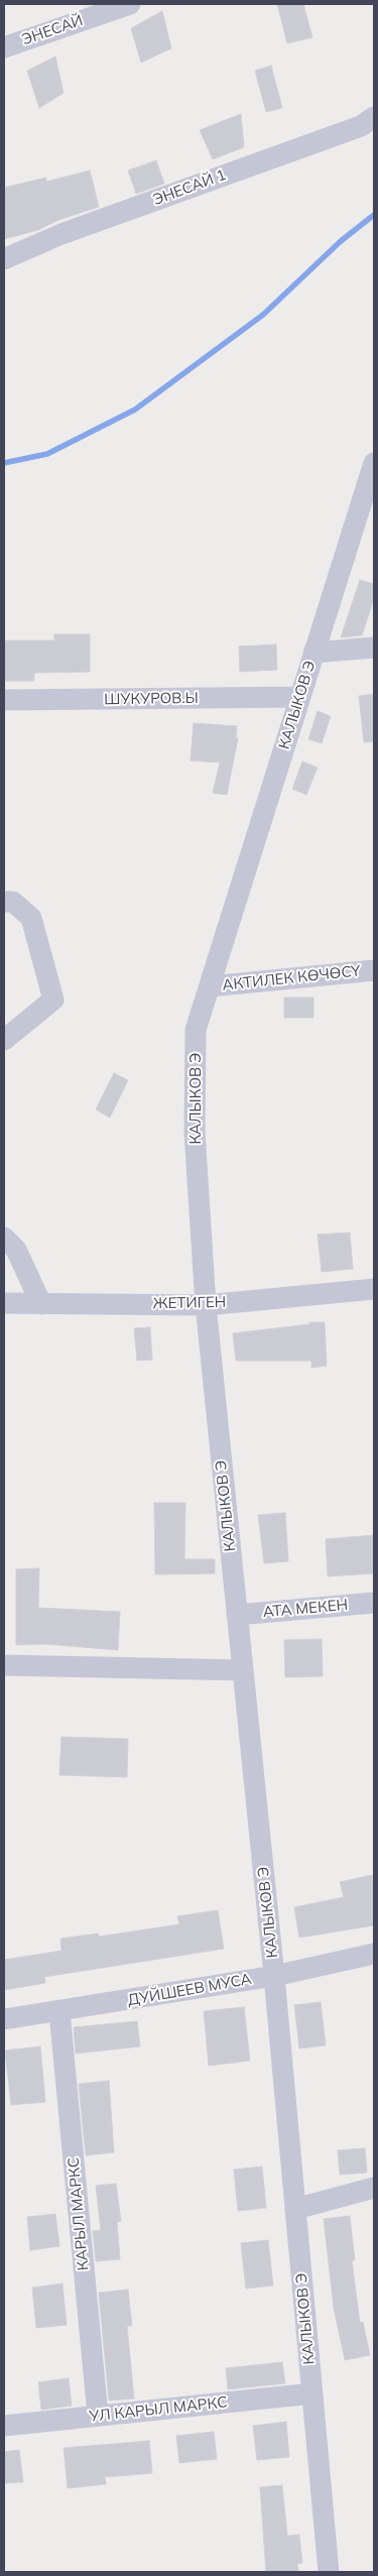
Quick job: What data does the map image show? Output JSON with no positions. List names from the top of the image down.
{
  "streets": {
    "street": [
      "ЭНЕСАЙ",
      "ЭНЕСАЙ 1",
      "ШУКУРОВ.Ы",
      "КАЛЫКОВ Э",
      "АКТИЛЕК КӨЧӨСҮ",
      "ЖЕТИГЕН",
      "АТА МЕКЕН",
      "ДУЙШЕЕВ МУСА",
      "КАРЫЛ МАРКС",
      "УЛ КАРЫЛ МАРКС"
    ]
  },
  "crossings": [
    ["ШУКУРОВ.Ы", "КАЛЫКОВ Э"],
    ["КАЛЫКОВ Э", "АКТИЛЕК КӨЧӨСҮ"],
    ["КАЛЫКОВ Э", "ЖЕТИГЕН"],
    ["КАЛЫКОВ Э", "АТА МЕКЕН"],
    ["КАЛЫКОВ Э", "ДУЙШЕЕВ МУСА"],
    ["КАЛЫКОВ Э", "УЛ КАРЫЛ МАРКС"],
    ["ДУЙШЕЕВ МУСА", "КАРЫЛ МАРКС"],
    ["КАРЫЛ МАРКС", "УЛ КАРЫЛ МАРКС"]
  ]
}
